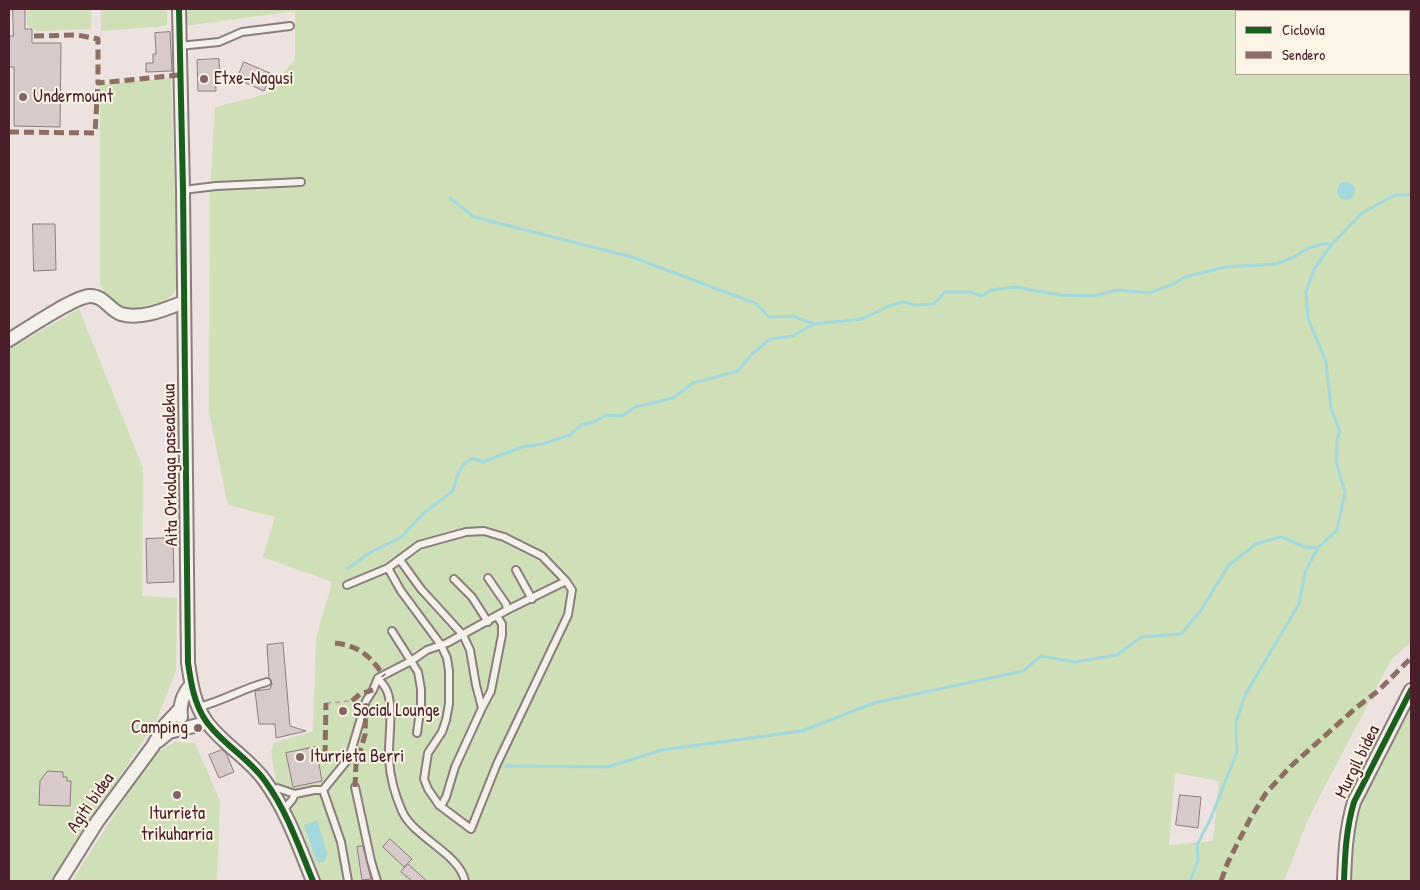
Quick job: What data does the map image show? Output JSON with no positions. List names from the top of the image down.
{
  "streets": {
    "street": ["Aita Orkolaga pasealekua", "Murgil bidea", "Agiti bidea"]
  },
  "crossings": [
    ["Aita Orkolaga pasealekua", "Agiti bidea"]
  ],
  "places": [
    "Etxe-Nagusi",
    "Undermount",
    "Social Lounge",
    "Camping",
    "Iturrieta Berri",
    "Iturrieta trikuharria"
  ],
  "legend": ["Ciclovía", "Sendero"]
}
